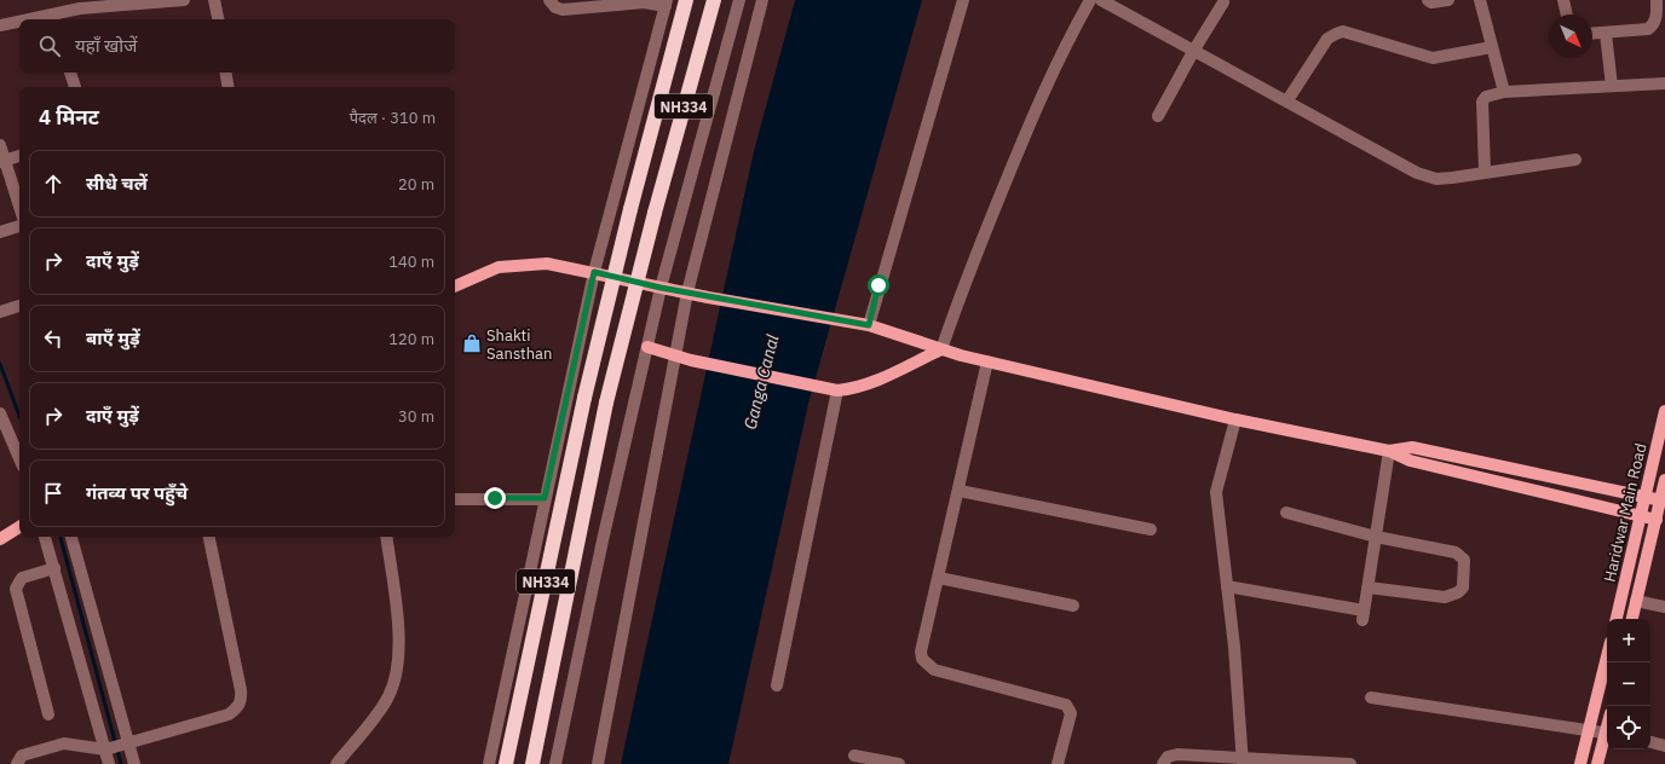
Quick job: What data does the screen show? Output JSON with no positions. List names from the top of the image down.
{
  "streets": {
    "highway": ["NH334"],
    "main road": ["Haridwar Main Road"]
  },
  "water": ["Ganga Canal"],
  "places": {
    "shop": ["Shakti Sansthan"]
  },
  "north": "bottom right",
  "page": {
    "search": "यहाँ खोजें",
    "heading": ["4 मिनट", "पैदल · 310 m"],
    "list": [
      ["सीधे चलें", "20 m"],
      ["दाएँ मुड़ें", "140 m"],
      ["बाएँ मुड़ें", "120 m"],
      ["दाएँ मुड़ें", "30 m"],
      "गंतव्य पर पहुँचे"
    ],
    "map_buttons": ["+", "−"]
  }
}
